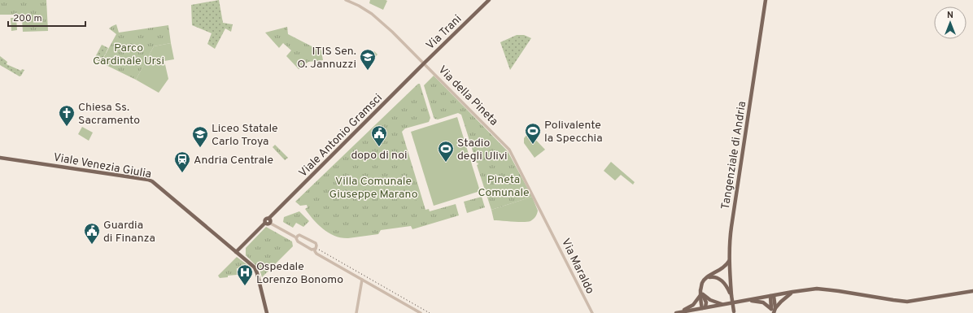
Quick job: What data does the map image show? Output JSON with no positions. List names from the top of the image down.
{
  "streets": {
    "main road": [
      "Via Trani",
      "Viale Antonio Gramsci",
      "Tangenziale di Andria",
      "Viale Venezia Giulia"
    ],
    "street": ["Via della Pineta", "Via Maraldo"]
  },
  "crossings": [
    ["Via Trani", "Via della Pineta"],
    ["Via Trani", "Viale Antonio Gramsci"],
    ["Via della Pineta", "Viale Antonio Gramsci"],
    ["Via della Pineta", "Via Maraldo"],
    ["Viale Antonio Gramsci", "Viale Venezia Giulia"]
  ],
  "parks": ["Parco Cardinale Ursi", "Pineta Comunale", "Villa Comunale Giuseppe Marano"],
  "places": {
    "school or university": ["ITIS Sen. O. Jannuzzi", "Liceo Statale Carlo Troya"],
    "church": ["Chiesa Ss. Sacramento"],
    "sports": ["Polivalente la Specchia", "Stadio degli Ulivi"],
    "public building": ["dopo di noi", "Guardia di Finanza"],
    "station": ["Andria Centrale"],
    "hospital": ["Ospedale Lorenzo Bonomo"]
  },
  "scale_bar": "200 m",
  "north": "top"
}
